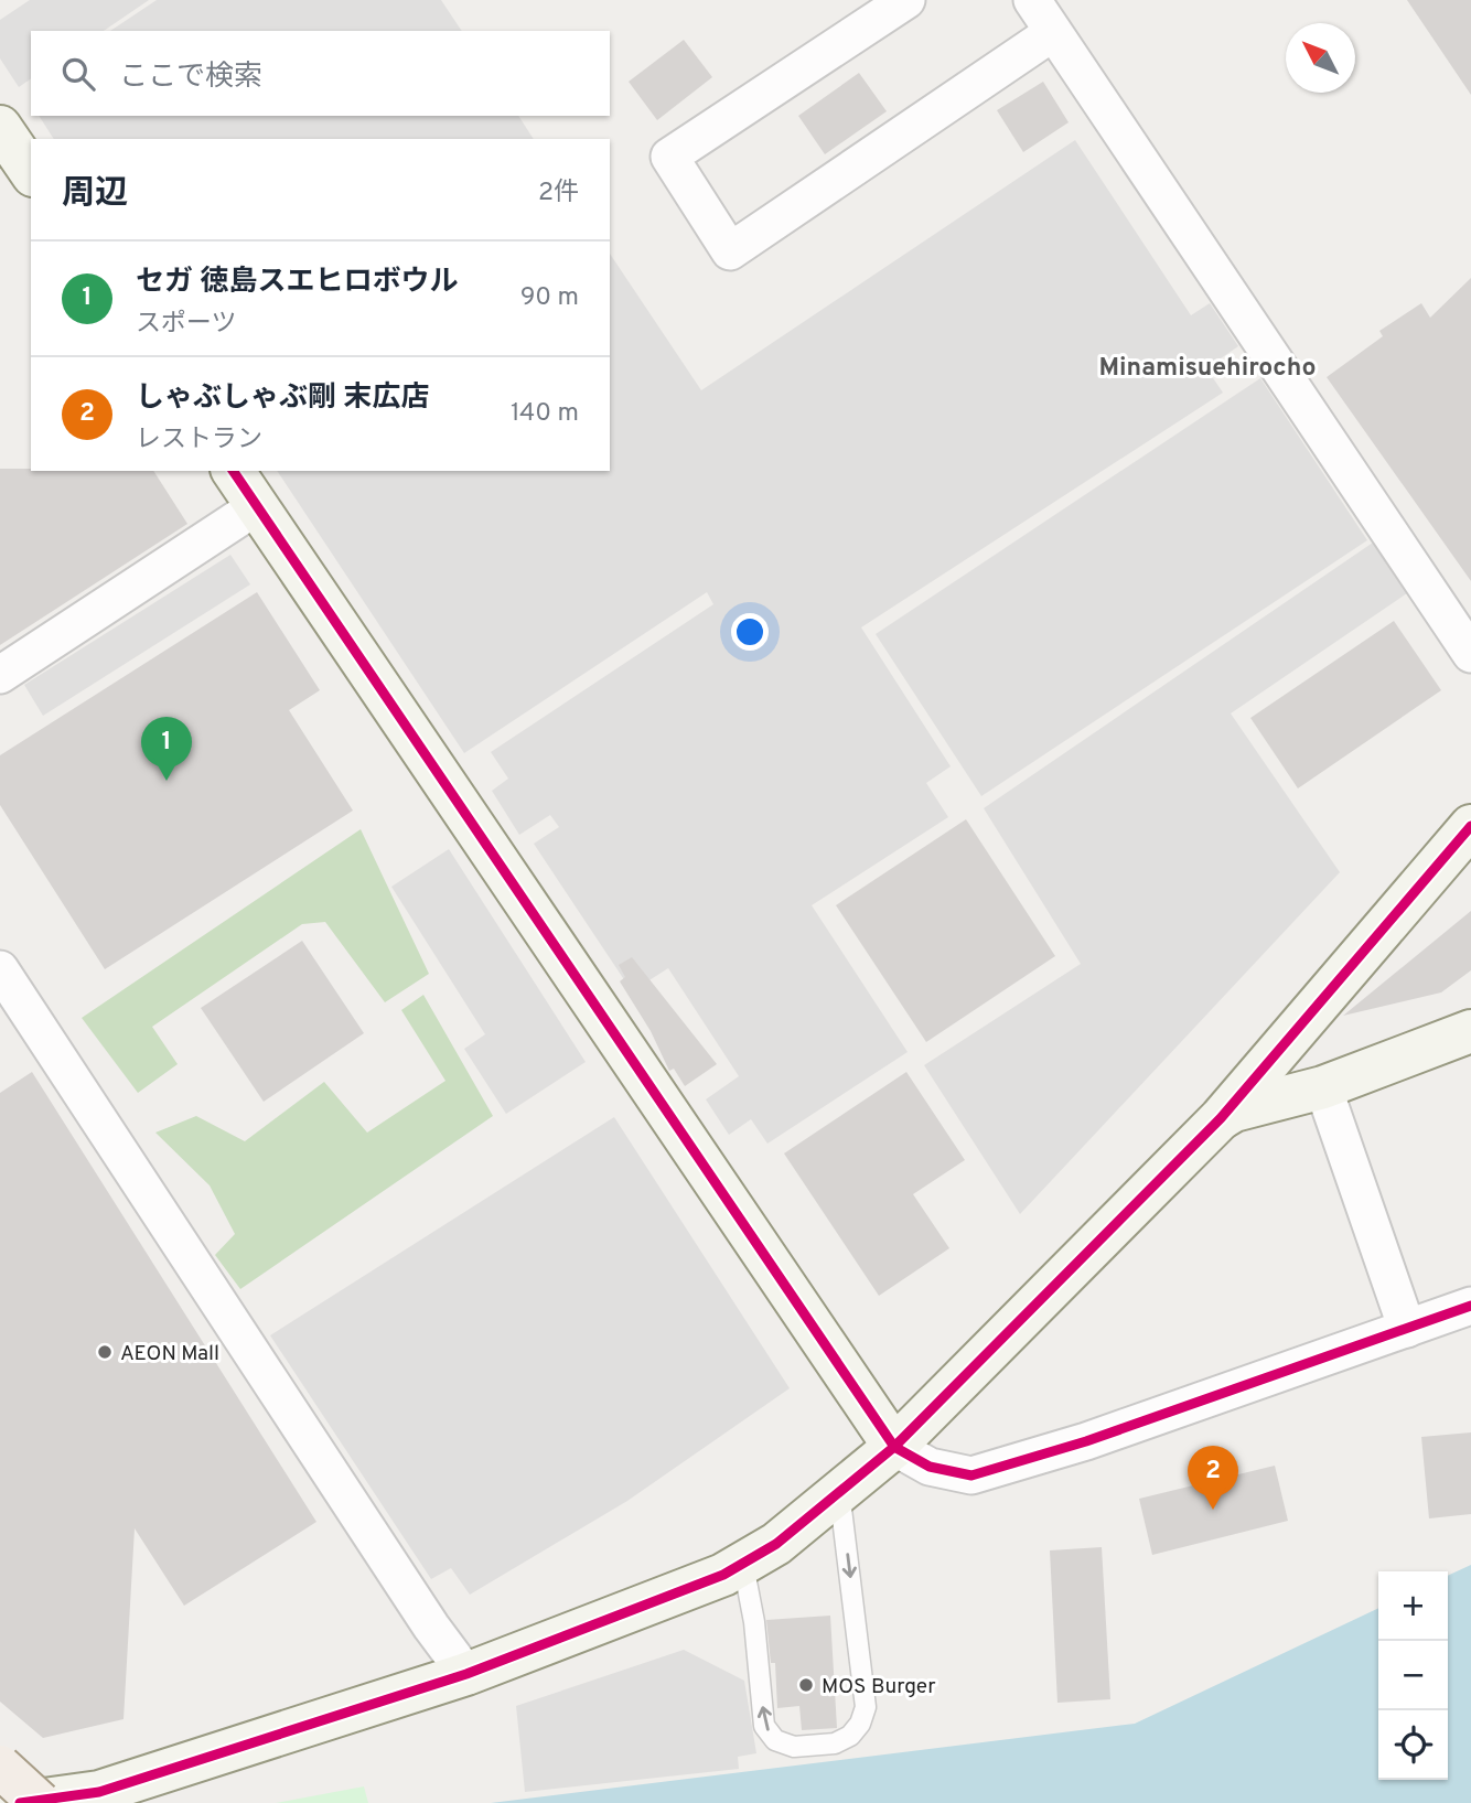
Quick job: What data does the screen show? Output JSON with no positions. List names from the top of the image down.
{
  "districts": ["Minamisuehirocho"],
  "places": ["AEON Mall", "MOS Burger"],
  "north": "top left",
  "page": {
    "search": "ここで検索",
    "heading": ["周辺", "2件"],
    "list": [
      {
        "mark": "1",
        "name": "セガ 徳島スエヒロボウル",
        "note": "スポーツ",
        "value": "90 m"
      },
      {
        "mark": "2",
        "name": "しゃぶしゃぶ剛 末広店",
        "note": "レストラン",
        "value": "140 m"
      }
    ],
    "pins": ["1", "2"],
    "map_buttons": ["+", "−"]
  }
}
